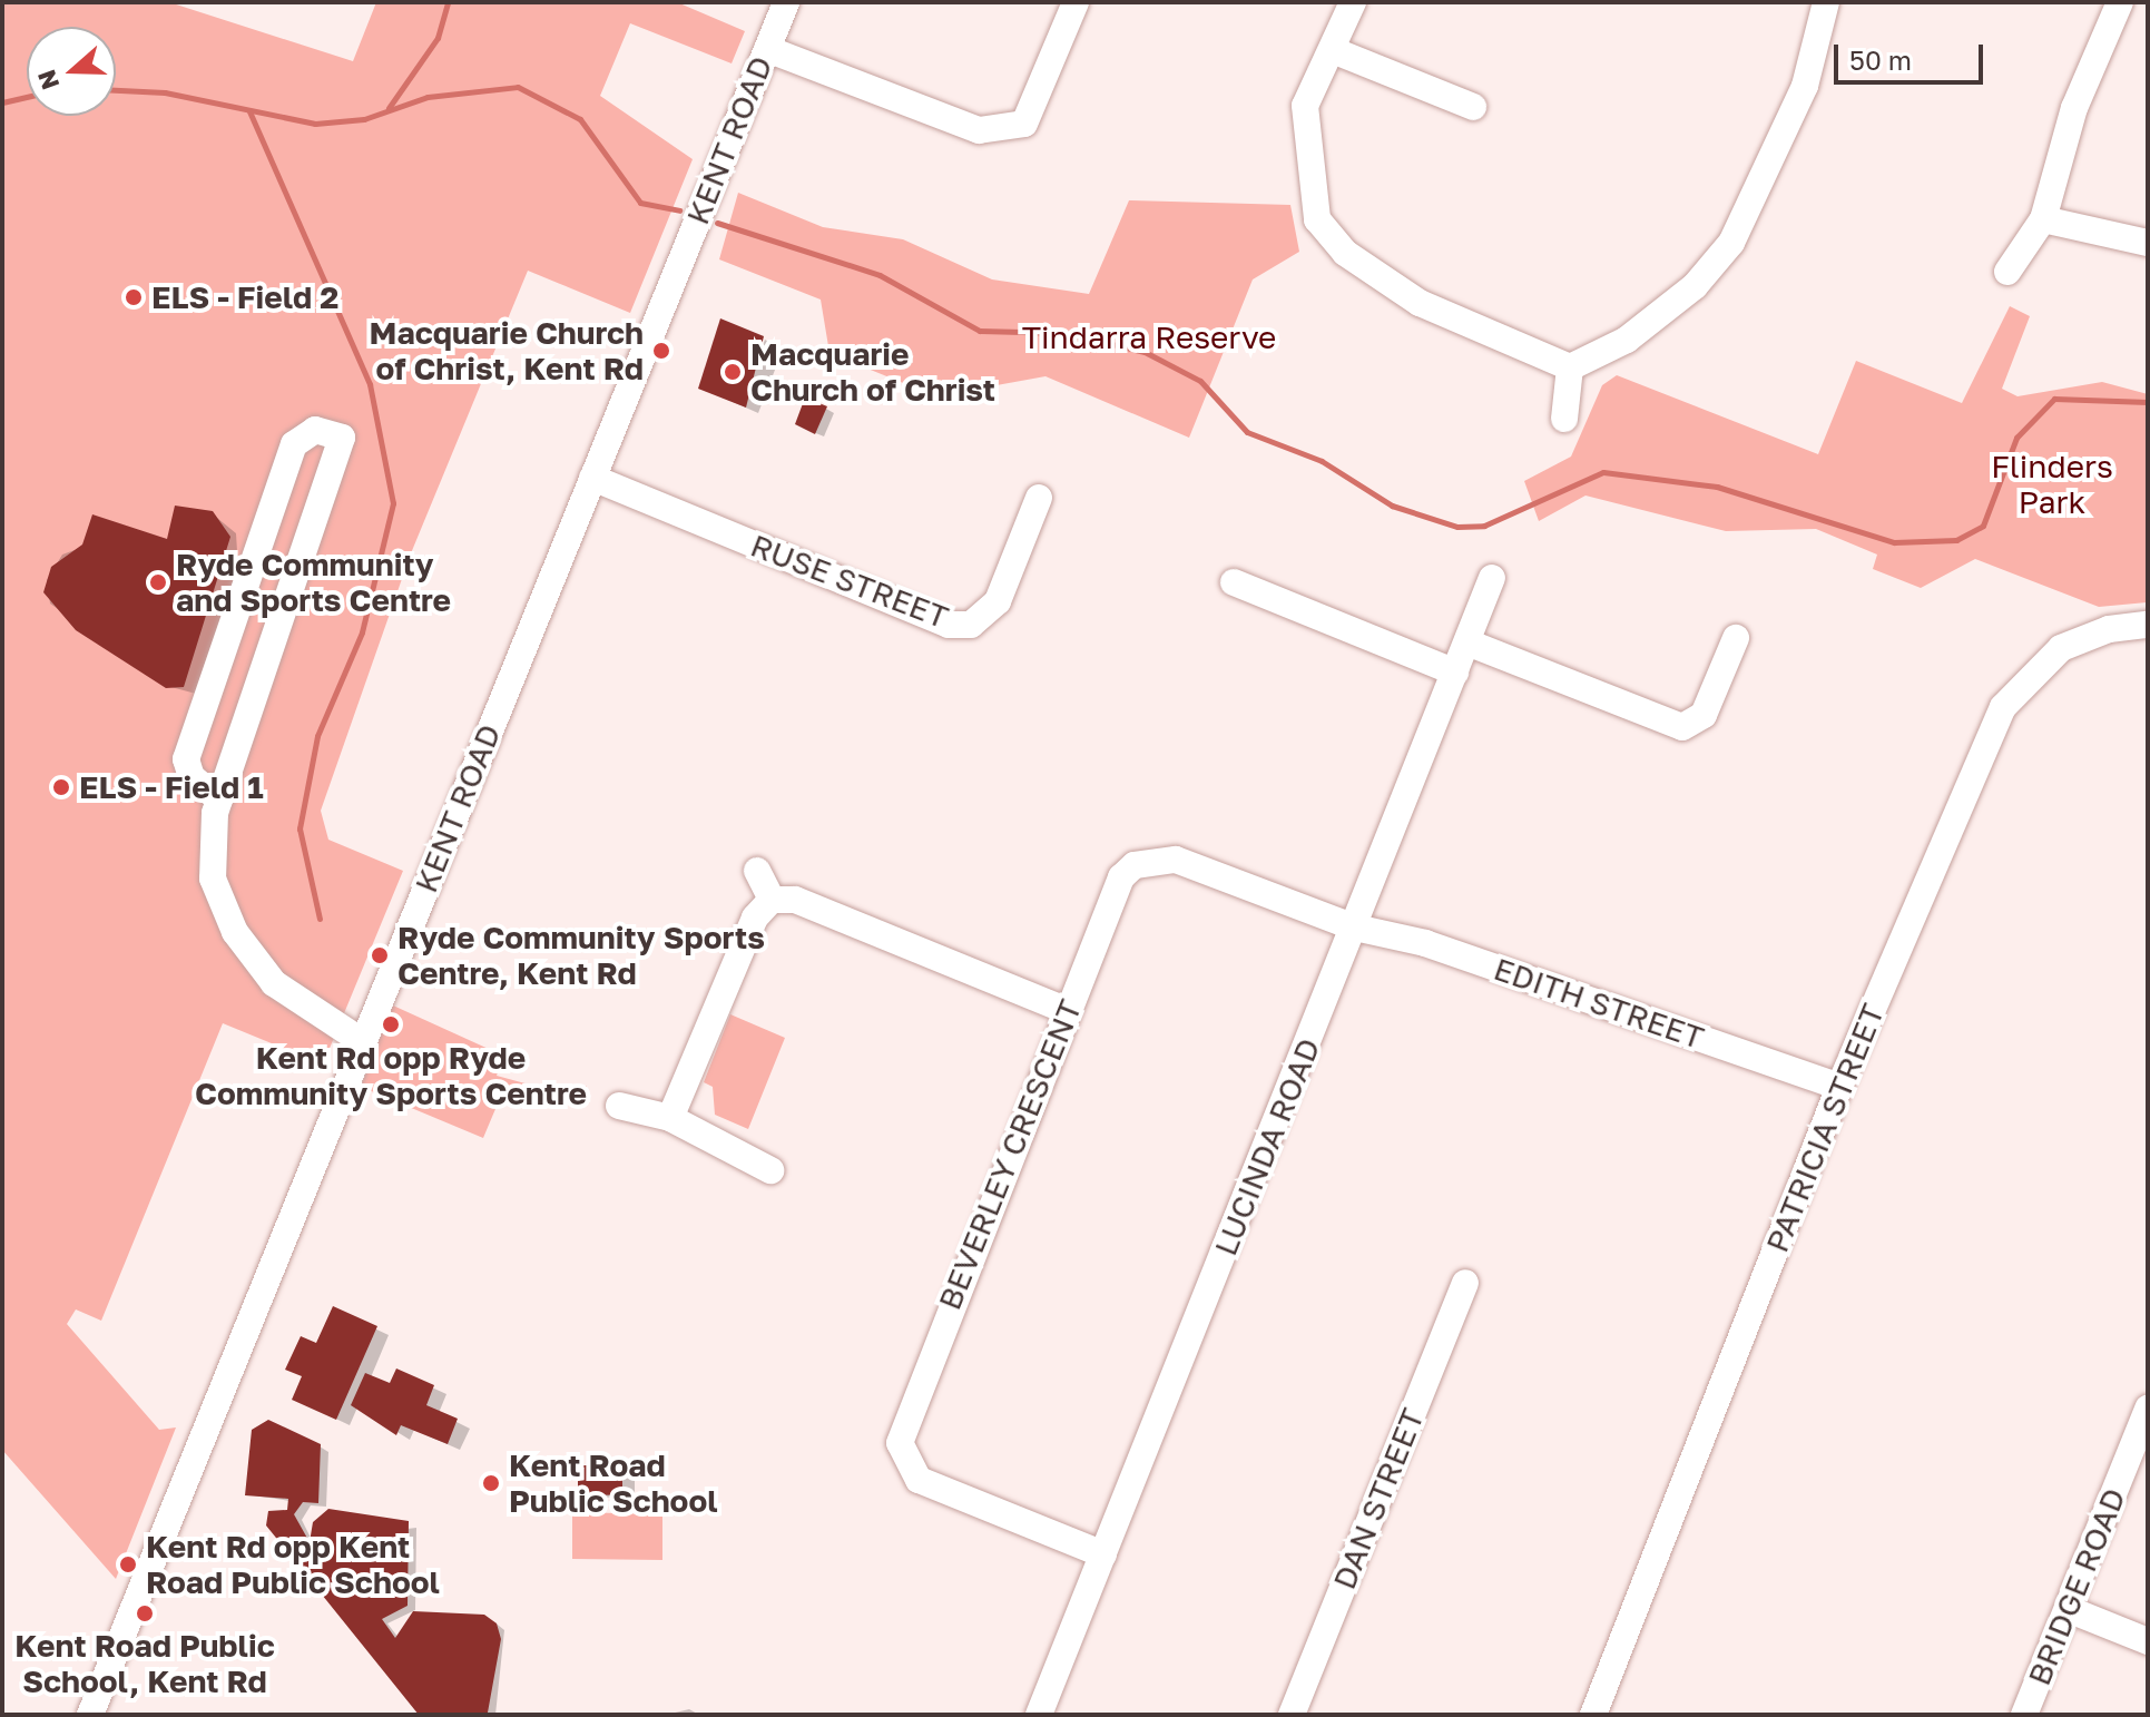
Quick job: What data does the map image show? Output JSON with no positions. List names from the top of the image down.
{
  "streets": {
    "street": [
      "KENT ROAD",
      "RUSE STREET",
      "EDITH STREET",
      "PATRICIA STREET",
      "LUCINDA ROAD",
      "BEVERLEY CRESCENT",
      "DAN STREET",
      "BRIDGE ROAD"
    ]
  },
  "crossings": [
    ["KENT ROAD", "RUSE STREET"],
    ["EDITH STREET", "PATRICIA STREET"],
    ["EDITH STREET", "LUCINDA ROAD"],
    ["EDITH STREET", "BEVERLEY CRESCENT"],
    ["LUCINDA ROAD", "BEVERLEY CRESCENT"]
  ],
  "parks": ["Tindarra Reserve", "Flinders Park"],
  "places": [
    "ELS - Field 2",
    "Macquarie Church of Christ, Kent Rd",
    "Macquarie Church of Christ",
    "Ryde Community and Sports Centre",
    "ELS - Field 1",
    "Ryde Community Sports Centre, Kent Rd",
    "Kent Rd opp Ryde Community Sports Centre",
    "Kent Road Public School",
    "Kent Rd opp Kent Road Public School",
    "Kent Road Public School, Kent Rd"
  ],
  "scale_bar": "50 m",
  "north": "left"
}
